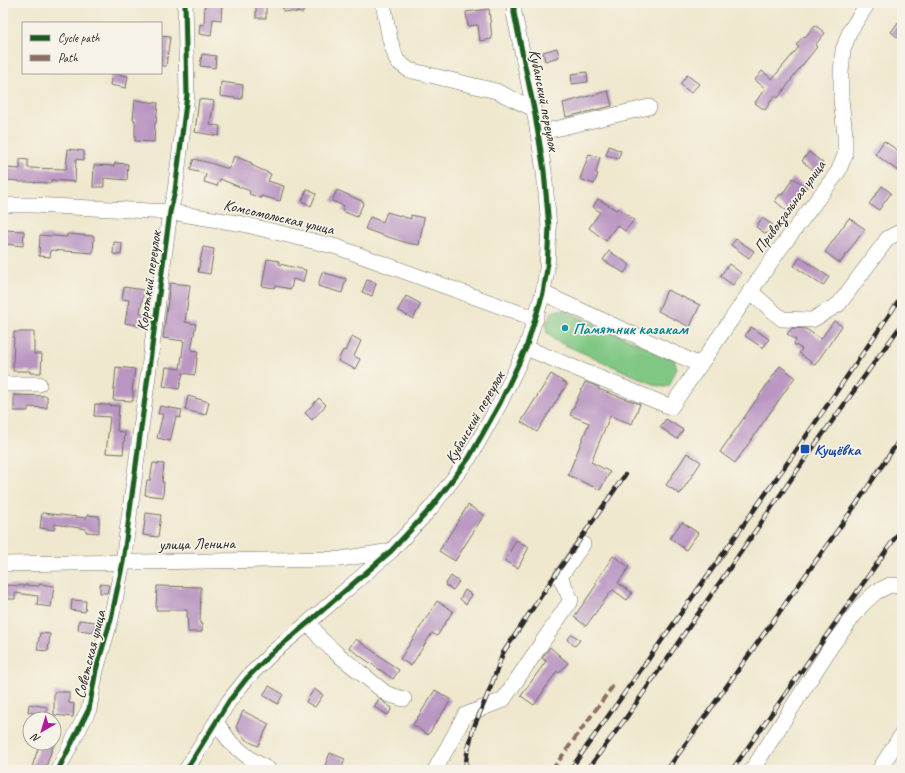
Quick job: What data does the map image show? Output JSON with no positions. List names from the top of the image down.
{
  "streets": {
    "street": [
      "Кубанский переулок",
      "Привокзальная улица",
      "Комсомольская улица",
      "Короткий переулок",
      "улица Ленина",
      "Советская улица"
    ]
  },
  "crossings": [
    ["Кубанский переулок", "Привокзальная улица"],
    ["Кубанский переулок", "Комсомольская улица"],
    ["Кубанский переулок", "улица Ленина"],
    ["Комсомольская улица", "Короткий переулок"],
    ["Короткий переулок", "улица Ленина"],
    ["Короткий переулок", "Советская улица"],
    ["улица Ленина", "Советская улица"]
  ],
  "places": {
    "other": ["Памятник казакам"],
    "transit": ["Кущёвка"]
  },
  "legend": ["Cycle path", "Path"],
  "north": "bottom left"
}
